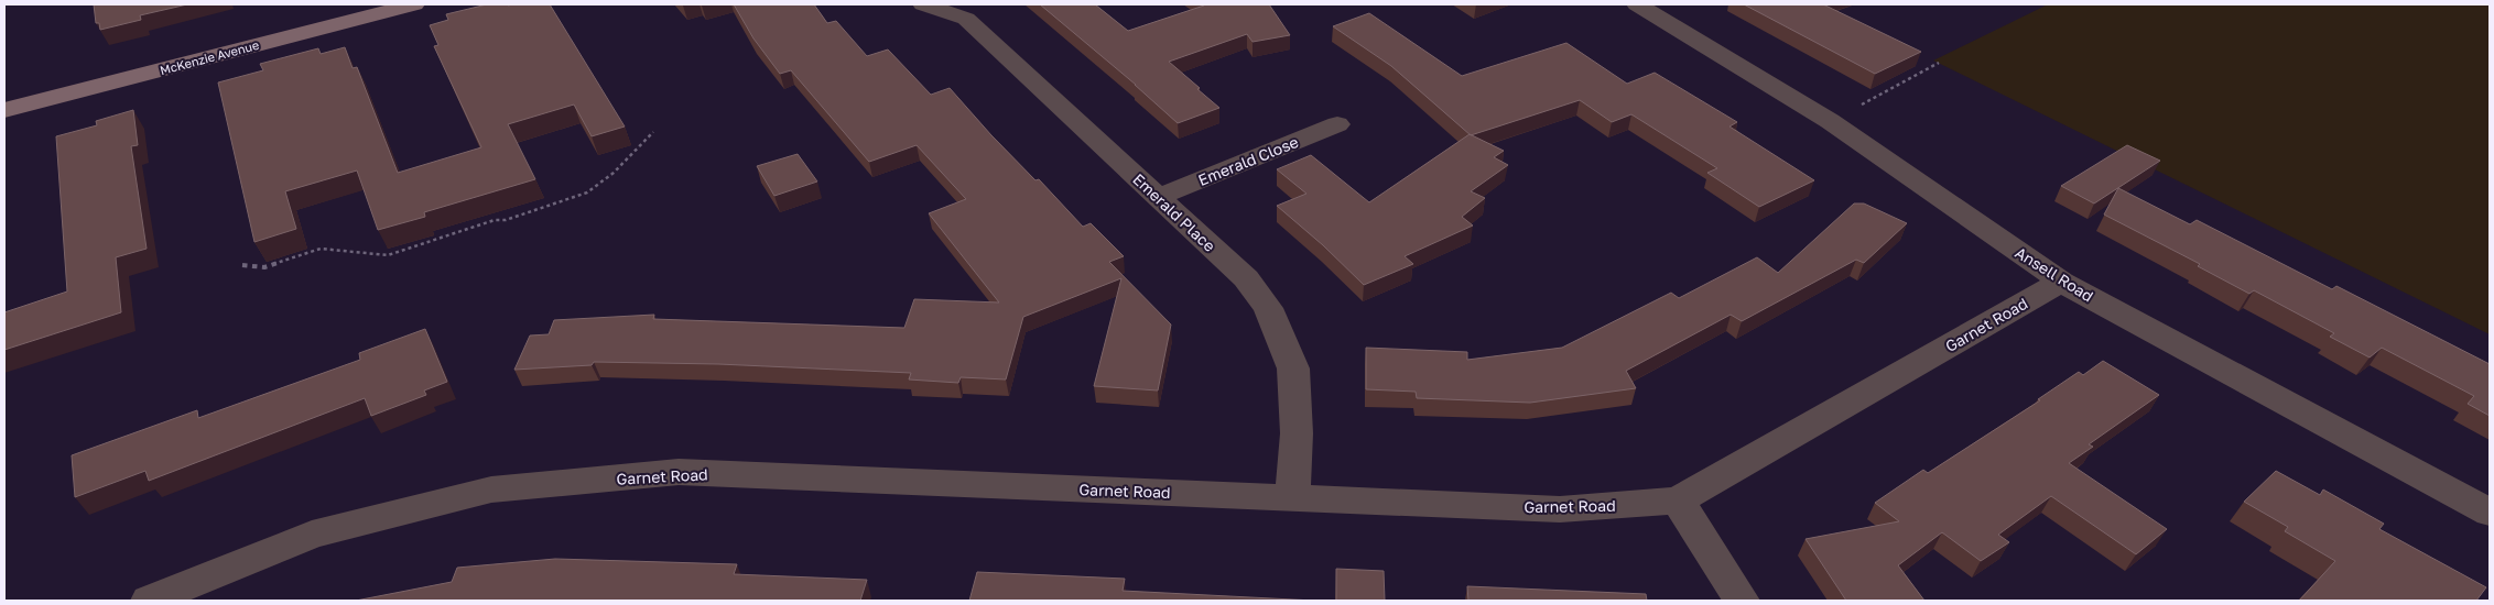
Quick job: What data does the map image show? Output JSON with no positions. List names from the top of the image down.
{
  "streets": {
    "main road": ["McKenzie Avenue"],
    "street": [
      "Emerald Close",
      "Emerald Place",
      "Ansell Road",
      "Garnet Road"
    ]
  },
  "crossings": [
    ["Emerald Close", "Emerald Place"],
    ["Emerald Place", "Garnet Road"],
    ["Ansell Road", "Garnet Road"]
  ]
}
